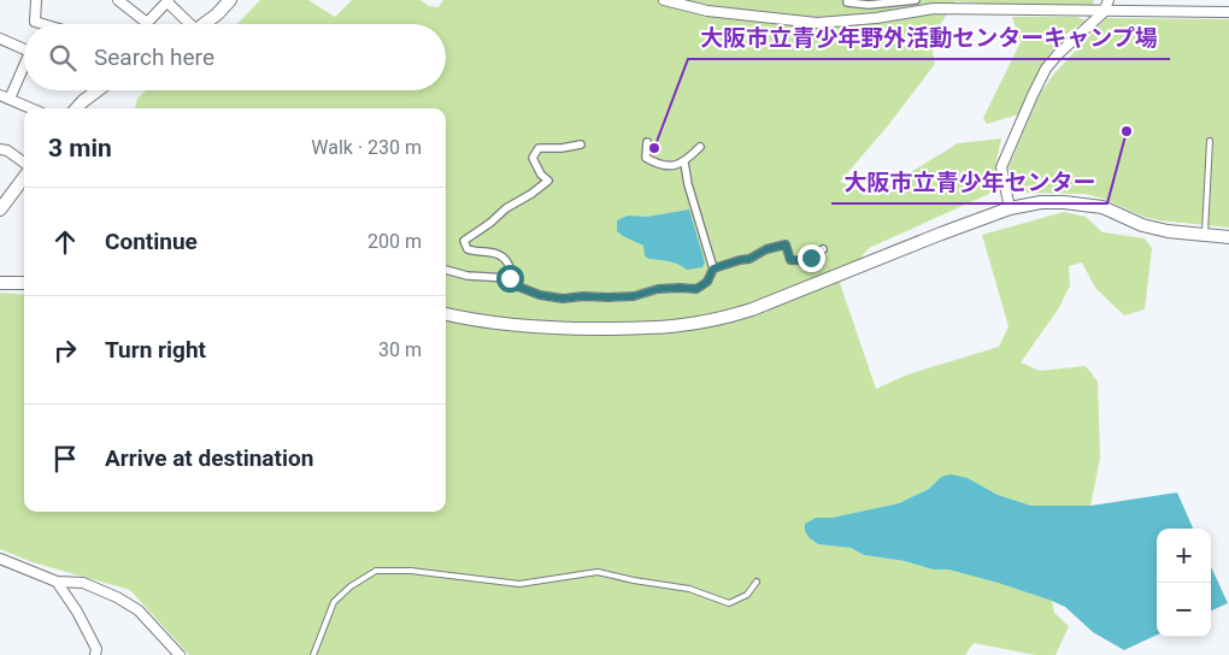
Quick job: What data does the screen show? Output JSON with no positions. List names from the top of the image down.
{
  "places": ["大阪市立青少年センター", "大阪市立青少年野外活動センターキャンプ場"],
  "page": {
    "search": "Search here",
    "heading": ["3 min", "Walk · 230 m"],
    "list": [
      ["Continue", "200 m"],
      ["Turn right", "30 m"],
      "Arrive at destination"
    ],
    "map_buttons": ["+", "−"]
  }
}
